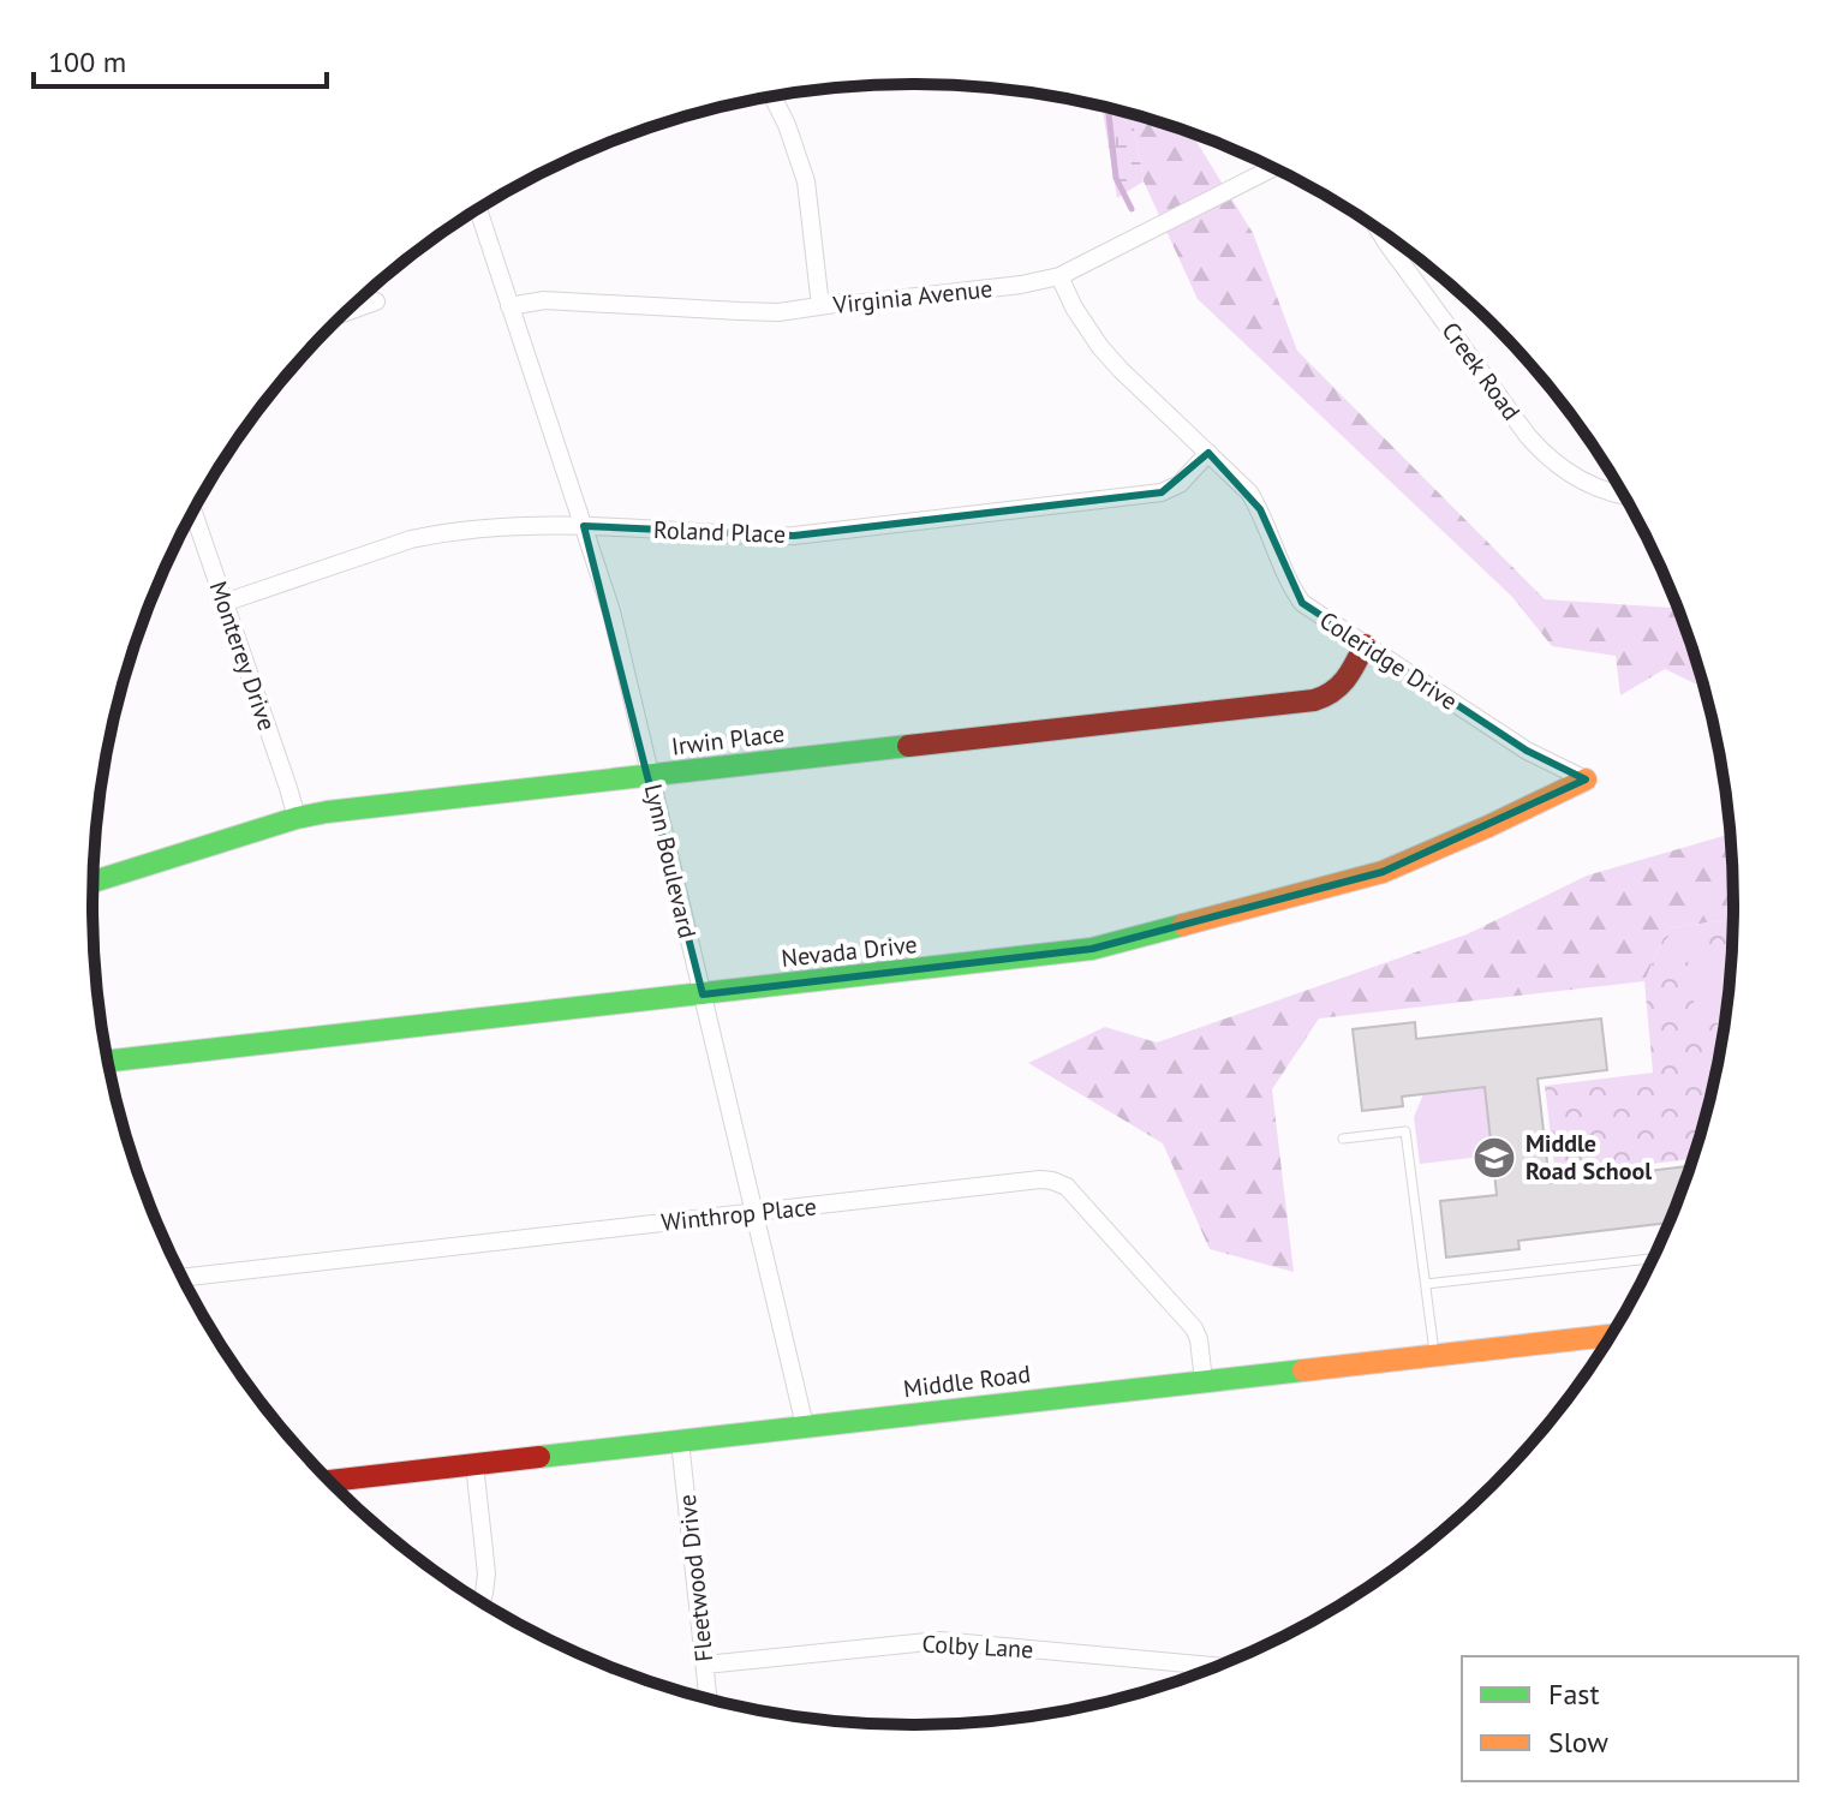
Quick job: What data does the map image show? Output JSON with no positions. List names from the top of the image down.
{
  "streets": {
    "street": [
      "Virginia Avenue",
      "Creek Road",
      "Roland Place",
      "Monterey Drive",
      "Coleridge Drive",
      "Irwin Place",
      "Lynn Boulevard",
      "Nevada Drive",
      "Winthrop Place",
      "Middle Road",
      "Fleetwood Drive",
      "Colby Lane"
    ]
  },
  "crossings": [
    ["Virginia Avenue", "Coleridge Drive"],
    ["Virginia Avenue", "Lynn Boulevard"],
    ["Roland Place", "Monterey Drive"],
    ["Roland Place", "Coleridge Drive"],
    ["Roland Place", "Lynn Boulevard"],
    ["Monterey Drive", "Irwin Place"],
    ["Coleridge Drive", "Irwin Place"],
    ["Coleridge Drive", "Nevada Drive"],
    ["Irwin Place", "Lynn Boulevard"],
    ["Lynn Boulevard", "Nevada Drive"],
    ["Lynn Boulevard", "Winthrop Place"],
    ["Lynn Boulevard", "Middle Road"],
    ["Winthrop Place", "Middle Road"],
    ["Middle Road", "Fleetwood Drive"],
    ["Fleetwood Drive", "Colby Lane"]
  ],
  "places": {
    "school or university": ["Middle Road School"]
  },
  "legend": ["Fast", "Slow"],
  "scale_bar": "100 m"
}
